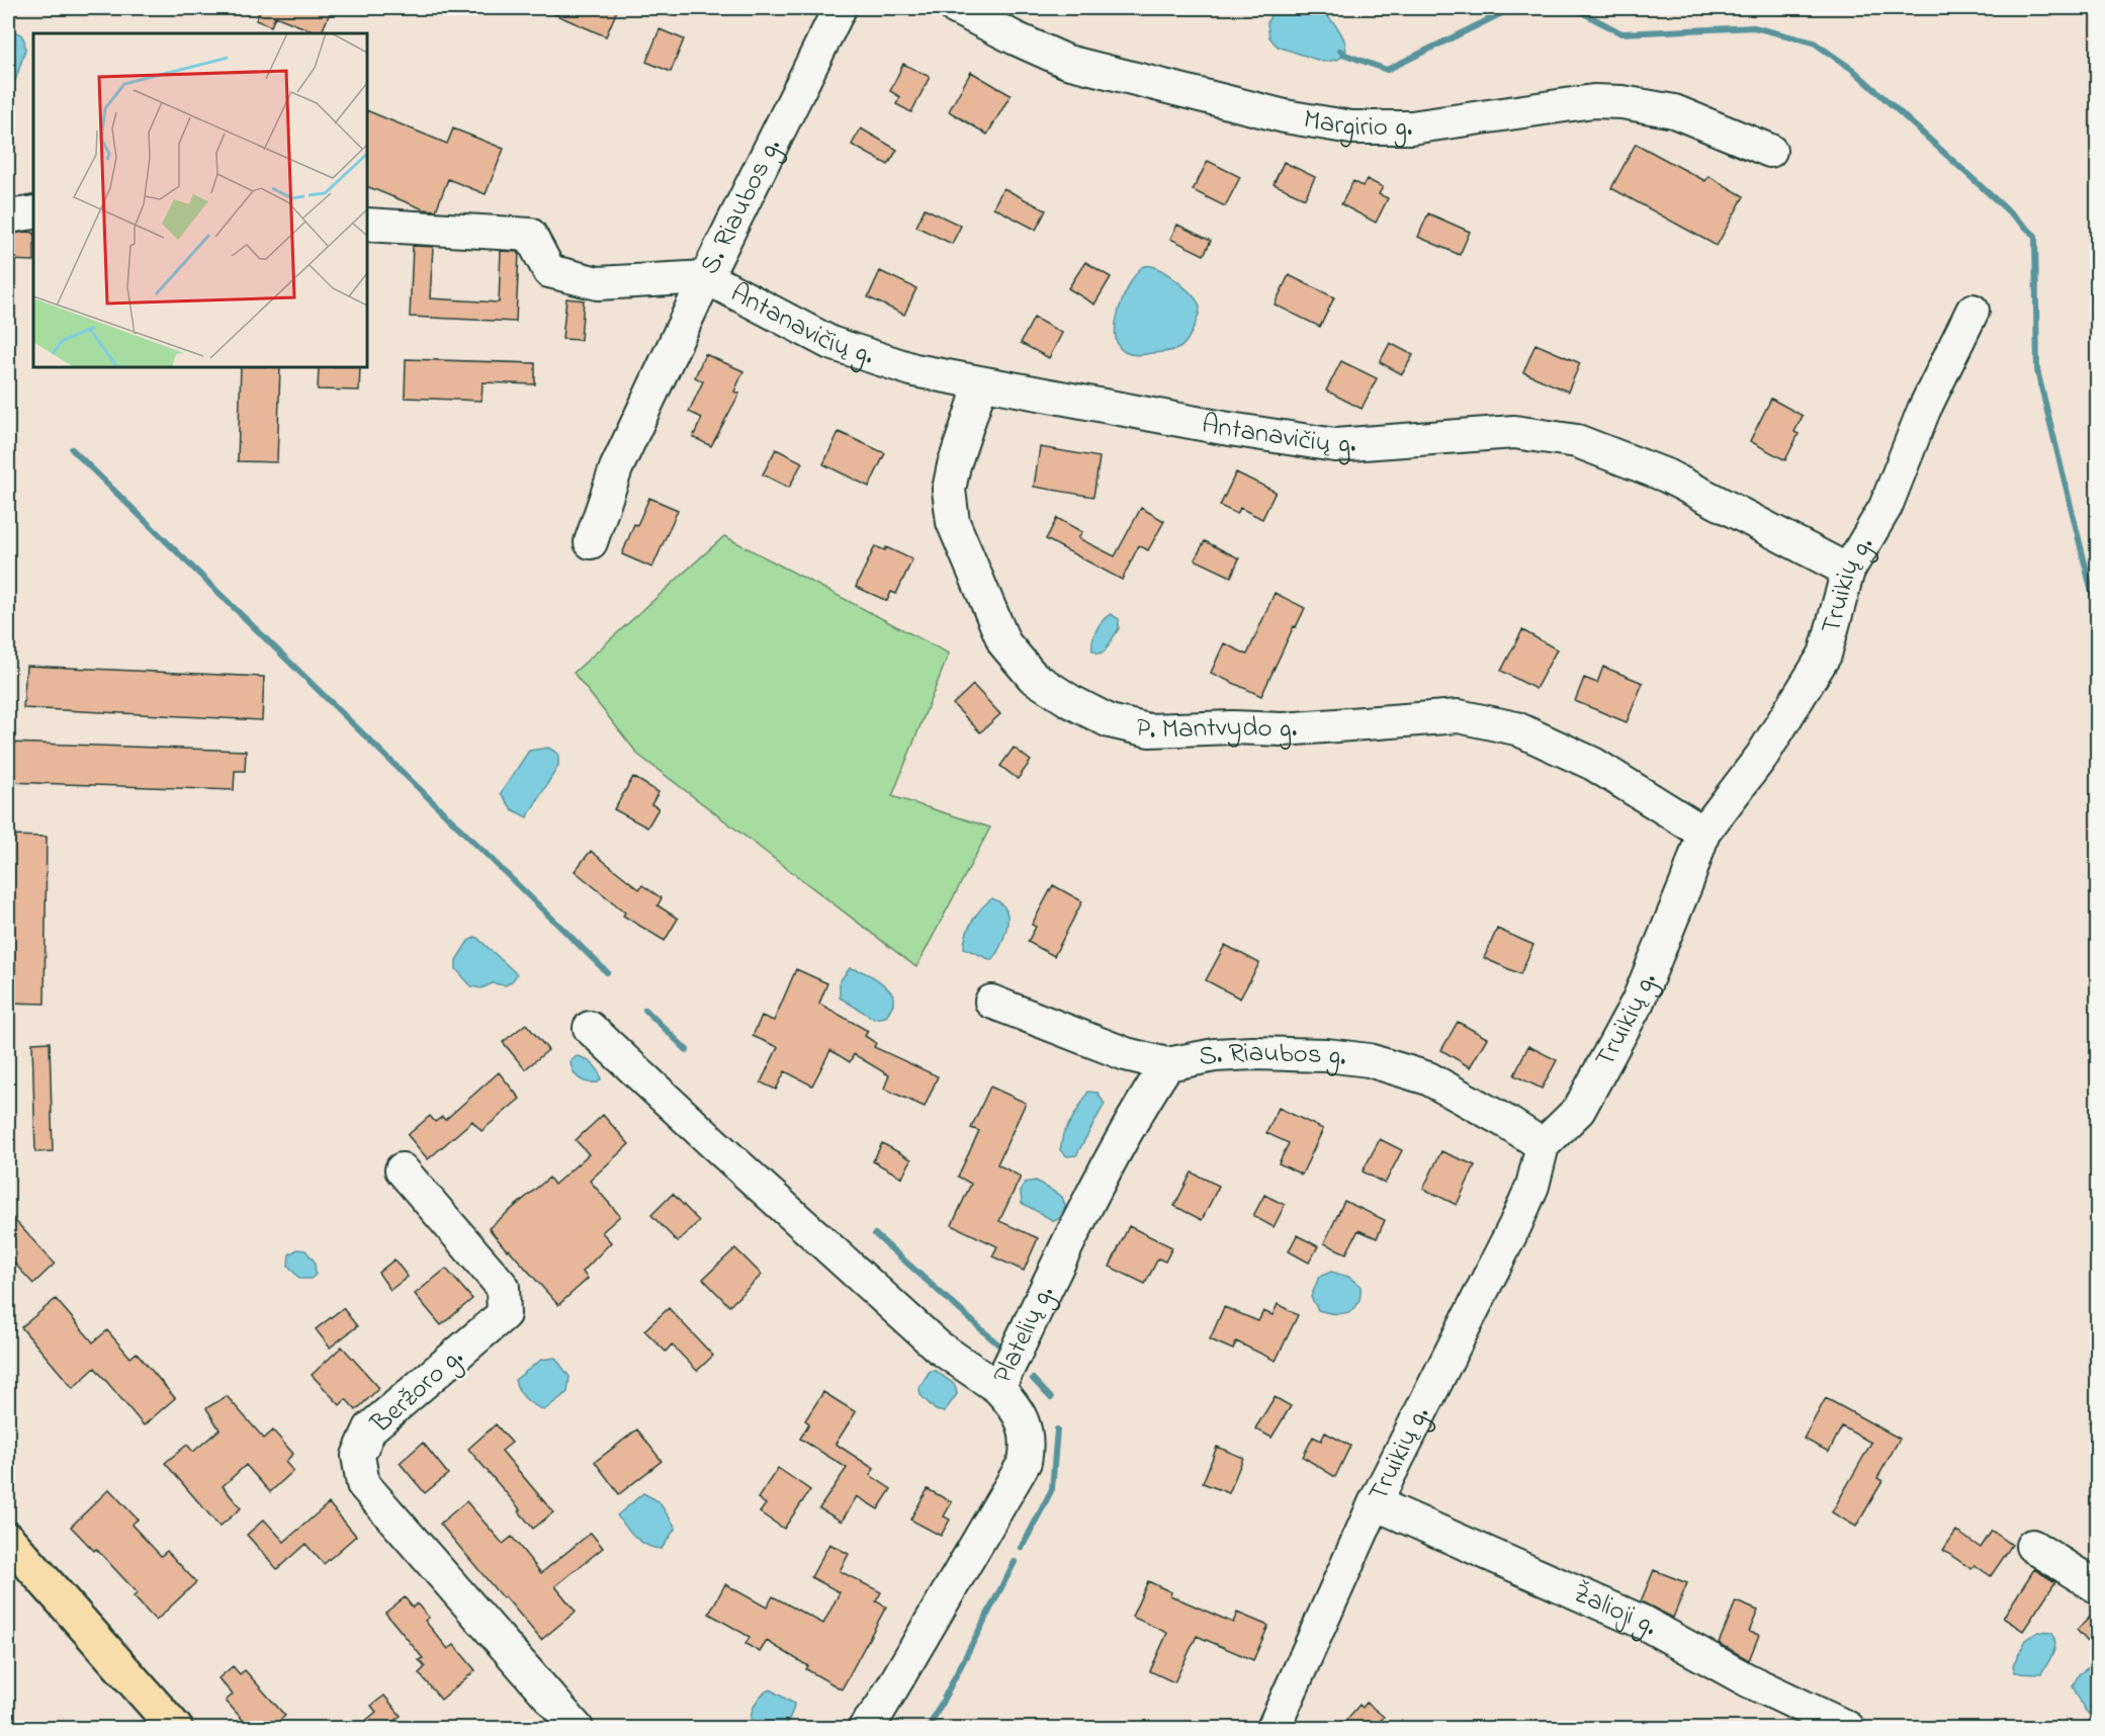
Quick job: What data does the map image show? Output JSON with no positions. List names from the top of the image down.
{
  "streets": {
    "street": [
      "Margirio g.",
      "S. Riaubos g.",
      "Antanavičių g.",
      "Truikių g.",
      "P. Mantvydo g.",
      "Platelių g.",
      "Beržoro g.",
      "Žalioji g."
    ]
  },
  "crossings": [
    ["S. Riaubos g.", "Antanavičių g."],
    ["S. Riaubos g.", "Truikių g."],
    ["S. Riaubos g.", "Platelių g."],
    ["Antanavičių g.", "Truikių g."],
    ["Antanavičių g.", "P. Mantvydo g."],
    ["Truikių g.", "P. Mantvydo g."],
    ["Truikių g.", "Žalioji g."]
  ]
}
